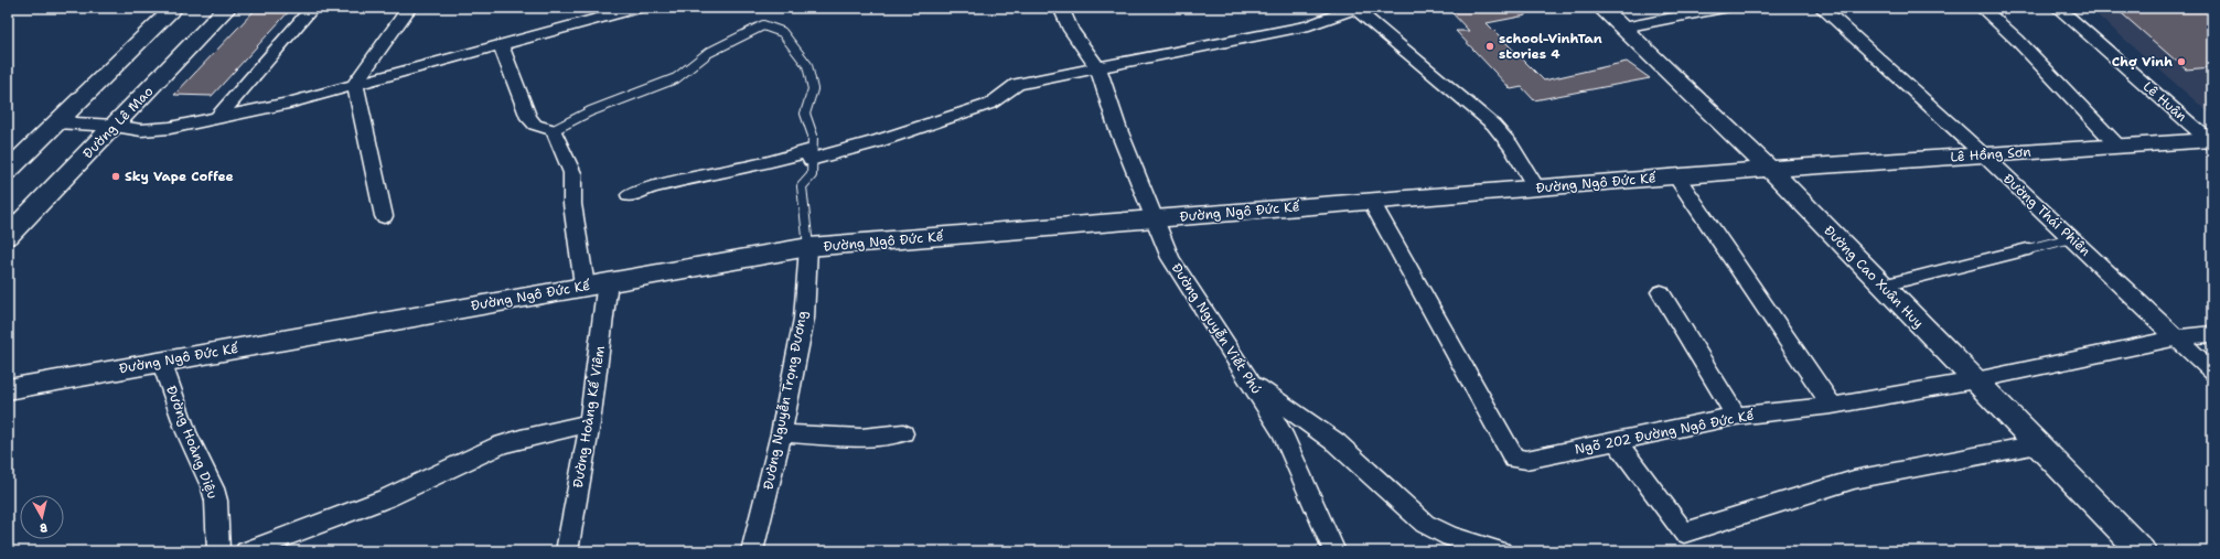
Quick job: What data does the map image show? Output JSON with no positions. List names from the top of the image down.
{
  "streets": {
    "street": [
      "Lê Huân",
      "Đường Lê Mao",
      "Lê Hồng Sơn",
      "Đường Ngô Đức Kế",
      "Đường Thái Phiên",
      "Đường Cao Xuân Huy",
      "Đường Nguyễn Viết Phú",
      "Đường Nguyễn Trọng Đương",
      "Đường Hoàng Kế Viêm",
      "Ngõ 202 Đường Ngô Đức Kế",
      "Đường Hoàng Diệu"
    ]
  },
  "crossings": [
    ["Lê Huân", "Lê Hồng Sơn"],
    ["Lê Hồng Sơn", "Đường Ngô Đức Kế"],
    ["Lê Hồng Sơn", "Đường Thái Phiên"],
    ["Lê Hồng Sơn", "Đường Cao Xuân Huy"],
    ["Đường Ngô Đức Kế", "Đường Cao Xuân Huy"],
    ["Đường Ngô Đức Kế", "Đường Nguyễn Viết Phú"],
    ["Đường Ngô Đức Kế", "Đường Nguyễn Trọng Đương"],
    ["Đường Ngô Đức Kế", "Đường Hoàng Kế Viêm"],
    ["Đường Ngô Đức Kế", "Ngõ 202 Đường Ngô Đức Kế"],
    ["Đường Ngô Đức Kế", "Đường Hoàng Diệu"],
    ["Đường Thái Phiên", "Ngõ 202 Đường Ngô Đức Kế"],
    ["Đường Cao Xuân Huy", "Ngõ 202 Đường Ngô Đức Kế"]
  ],
  "places": ["school-VinhTan stories 4", "Chợ Vinh", "Sky Vape Coffee"],
  "north": "bottom"
}
